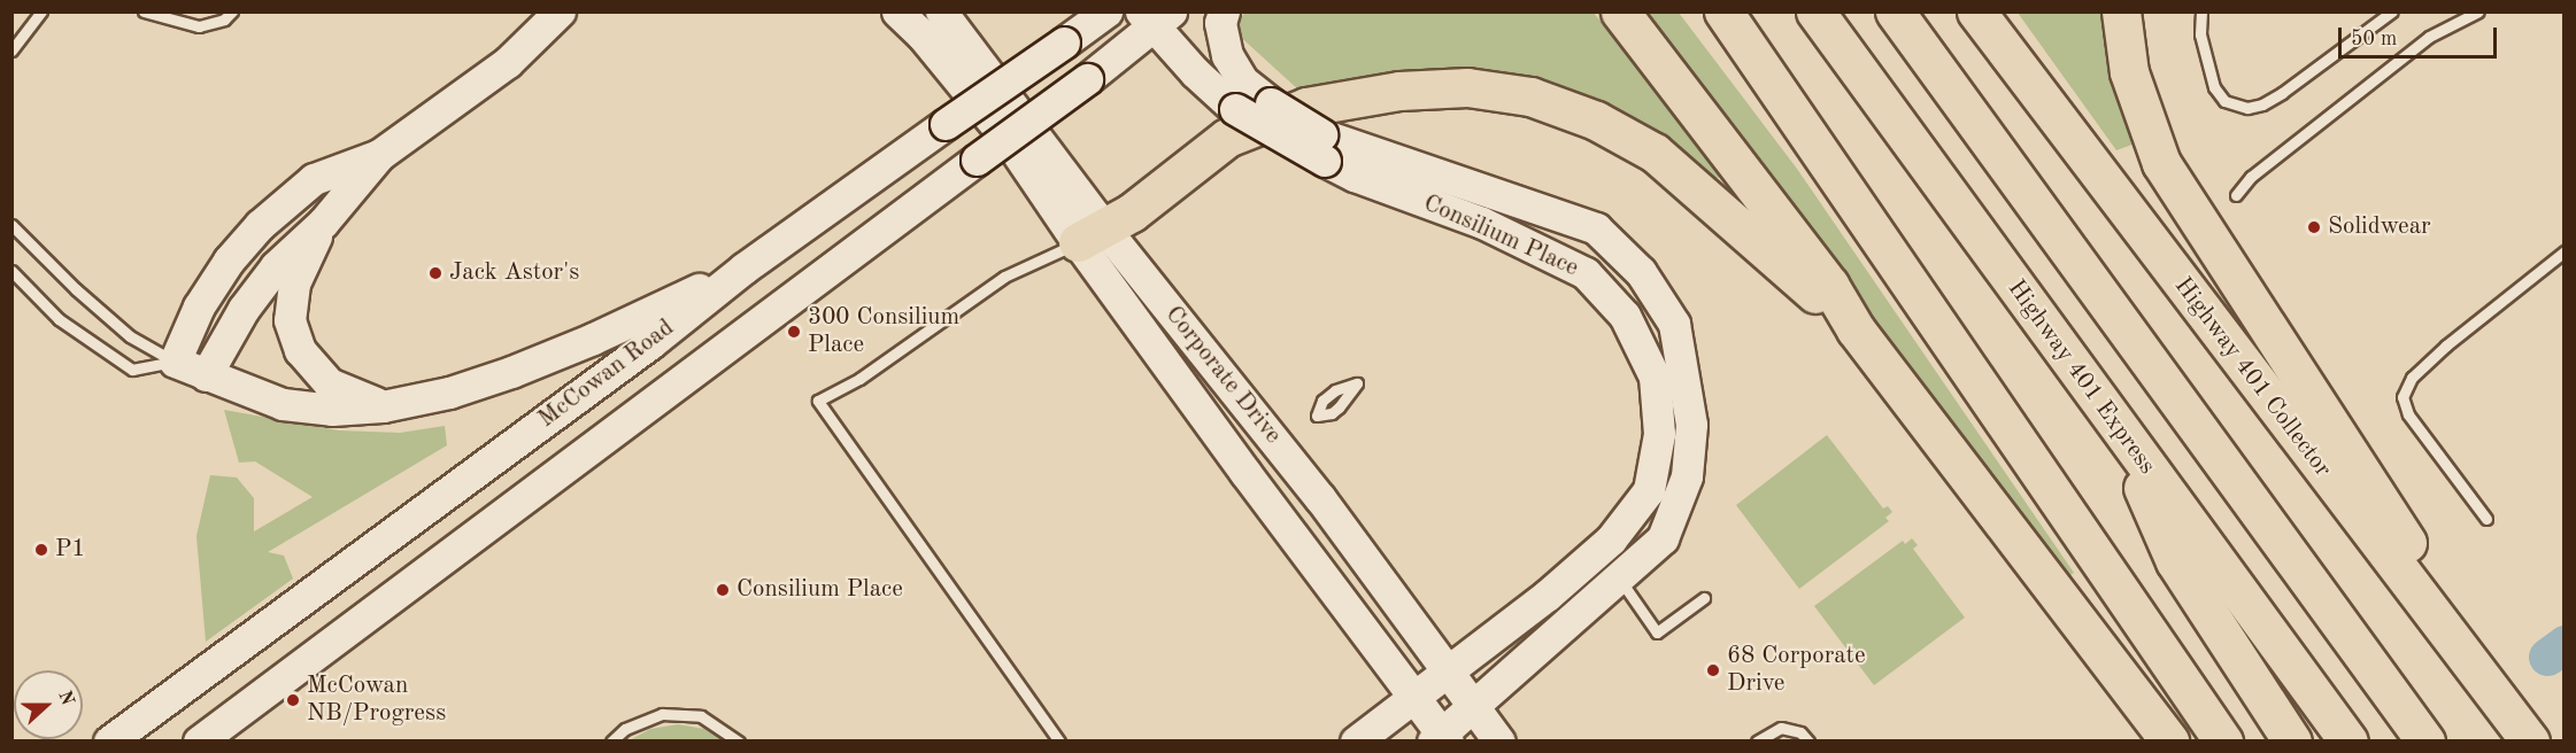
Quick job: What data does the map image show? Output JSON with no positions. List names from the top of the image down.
{
  "streets": {
    "highway": ["Highway 401 Express", "Highway 401 Collector"],
    "street": ["Consilium Place", "McCowan Road", "Corporate Drive"]
  },
  "crossings": [
    ["Consilium Place", "McCowan Road"],
    ["Consilium Place", "Corporate Drive"]
  ],
  "places": [
    "Solidwear",
    "Jack Astor's",
    "300 Consilium Place",
    "P1",
    "Consilium Place",
    "68 Corporate Drive",
    "McCowan NB/Progress"
  ],
  "scale_bar": "50 m",
  "north": "right"
}
